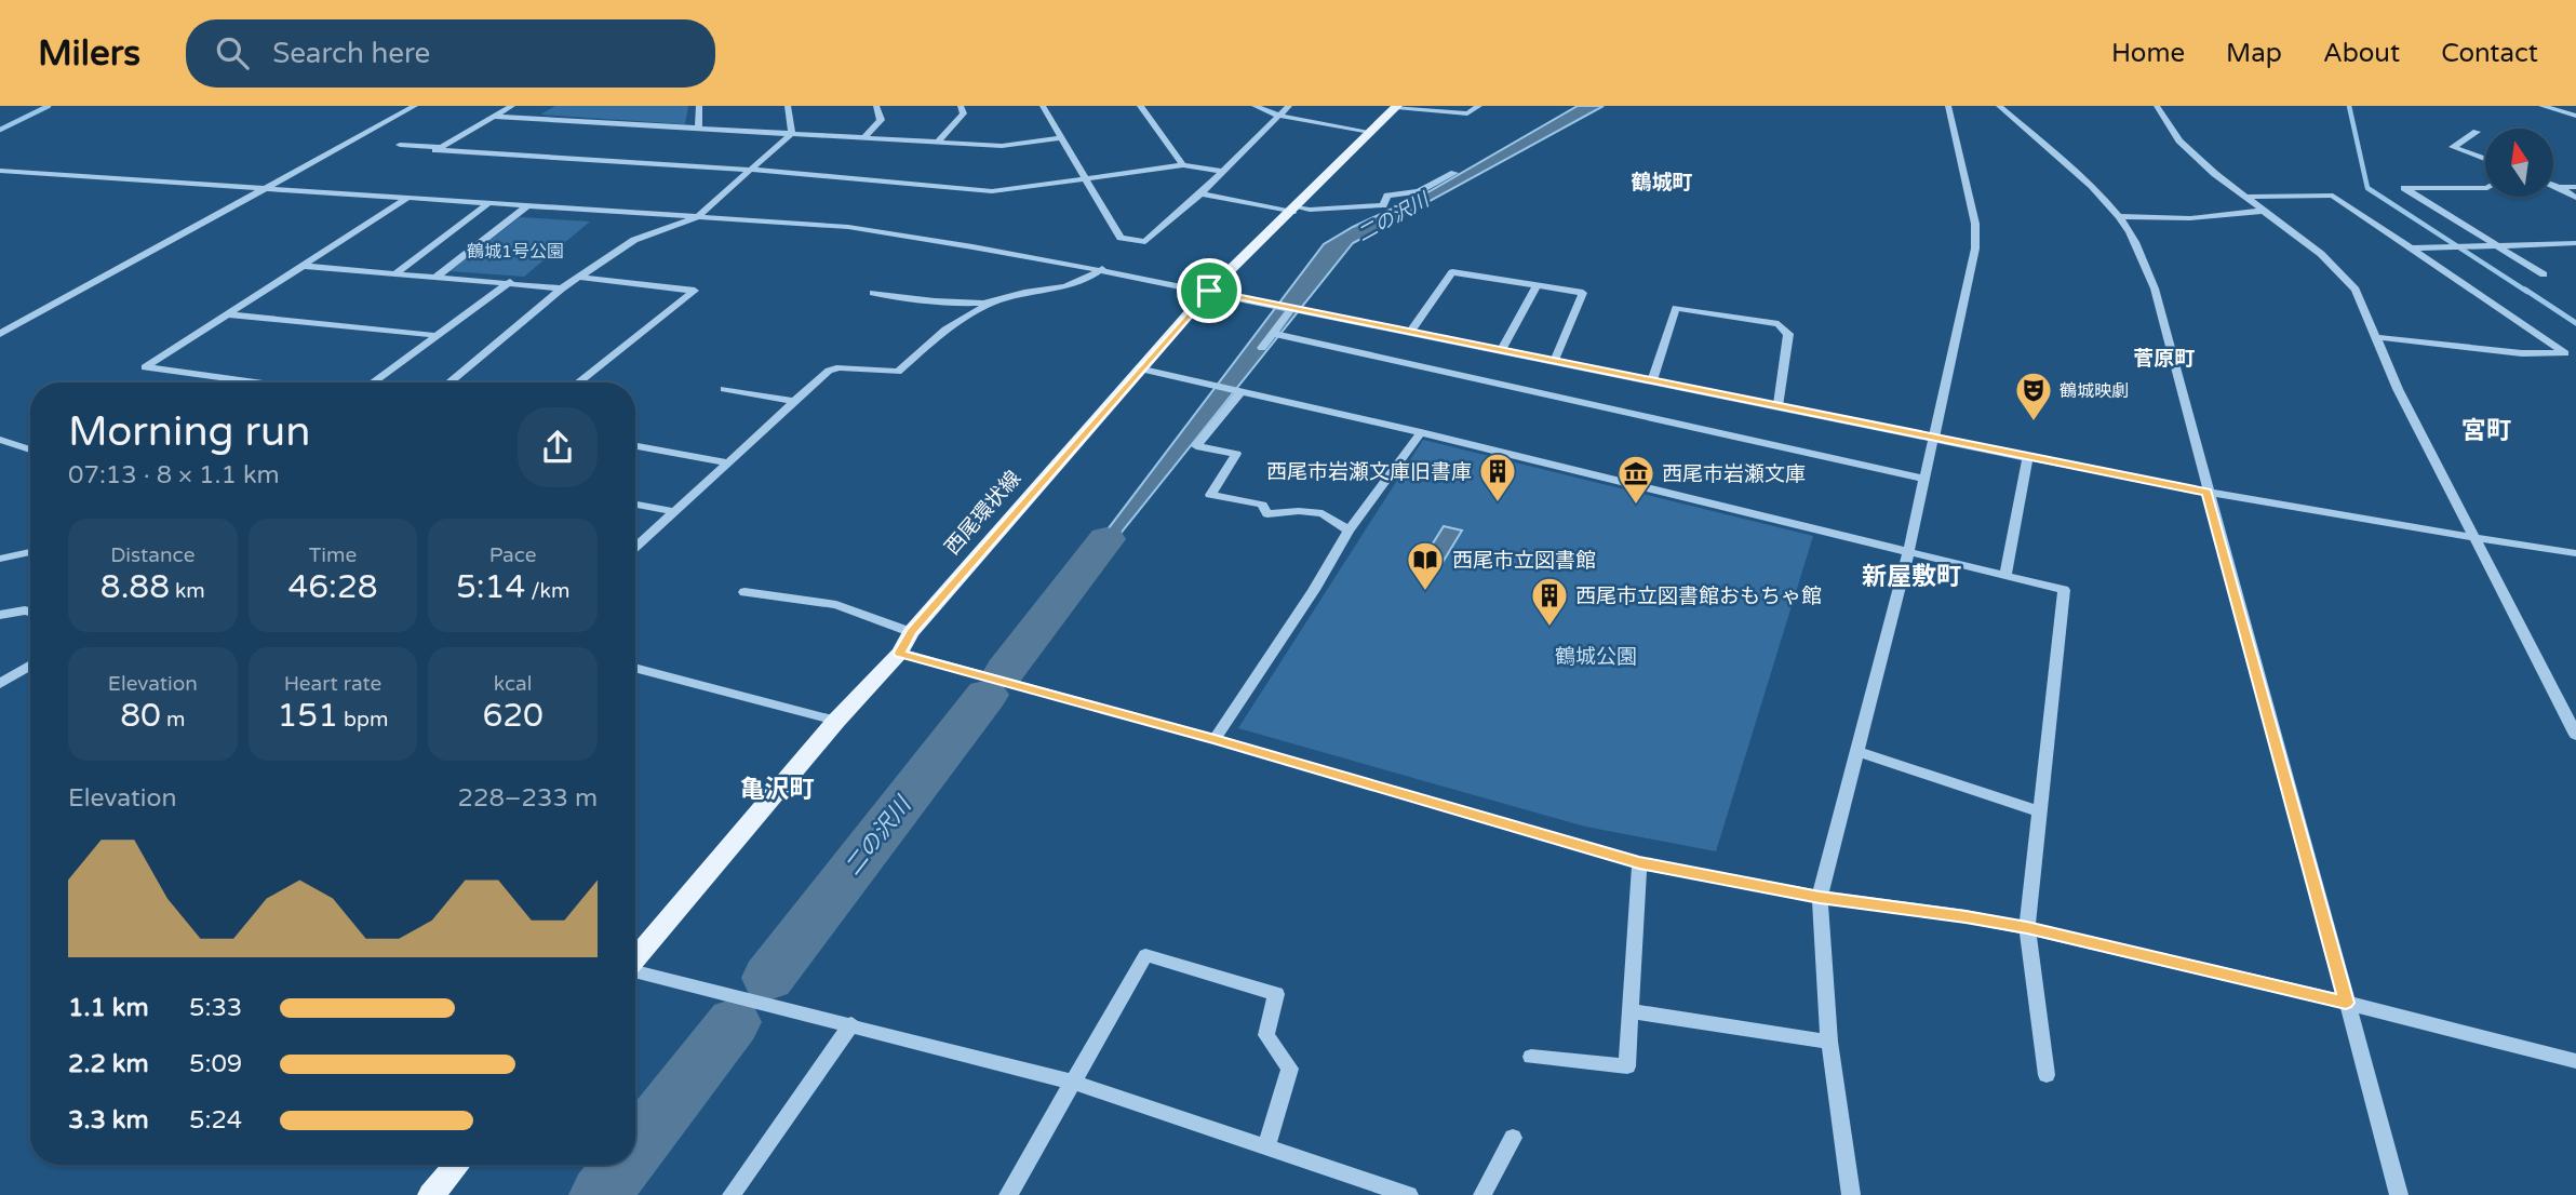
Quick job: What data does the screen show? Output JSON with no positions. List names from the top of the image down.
{
  "streets": {
    "main road": ["西尾環状線"]
  },
  "districts": [
    "鶴城町",
    "菅原町",
    "宮町",
    "新屋敷町",
    "亀沢町"
  ],
  "water": ["二の沢川"],
  "parks": ["鶴城1号公園", "鶴城公園"],
  "places": {
    "theatre": ["鶴城映劇"],
    "building": ["西尾市岩瀬文庫旧書庫", "西尾市立図書館おもちゃ館"],
    "museum": ["西尾市岩瀬文庫"],
    "library": ["西尾市立図書館"]
  },
  "north": "top",
  "page": {
    "header": "Milers",
    "search": "Search here",
    "nav": [
      "Home",
      "Map",
      "About",
      "Contact"
    ],
    "heading": ["Morning run", "07:13 · 8 × 1.1 km"],
    "stats": [
      ["Distance", "8.88 km"],
      ["Time", "46:28"],
      ["Pace", "5:14 /km"],
      ["Elevation", "80 m"],
      ["Heart rate", "151 bpm"],
      ["kcal", "620"]
    ],
    "chart": ["Elevation", "228–233 m"],
    "list": [
      {
        "name": "1.1 km",
        "note": "5:33"
      },
      {
        "name": "2.2 km",
        "note": "5:09"
      },
      {
        "name": "3.3 km",
        "note": "5:24"
      }
    ]
  }
}
